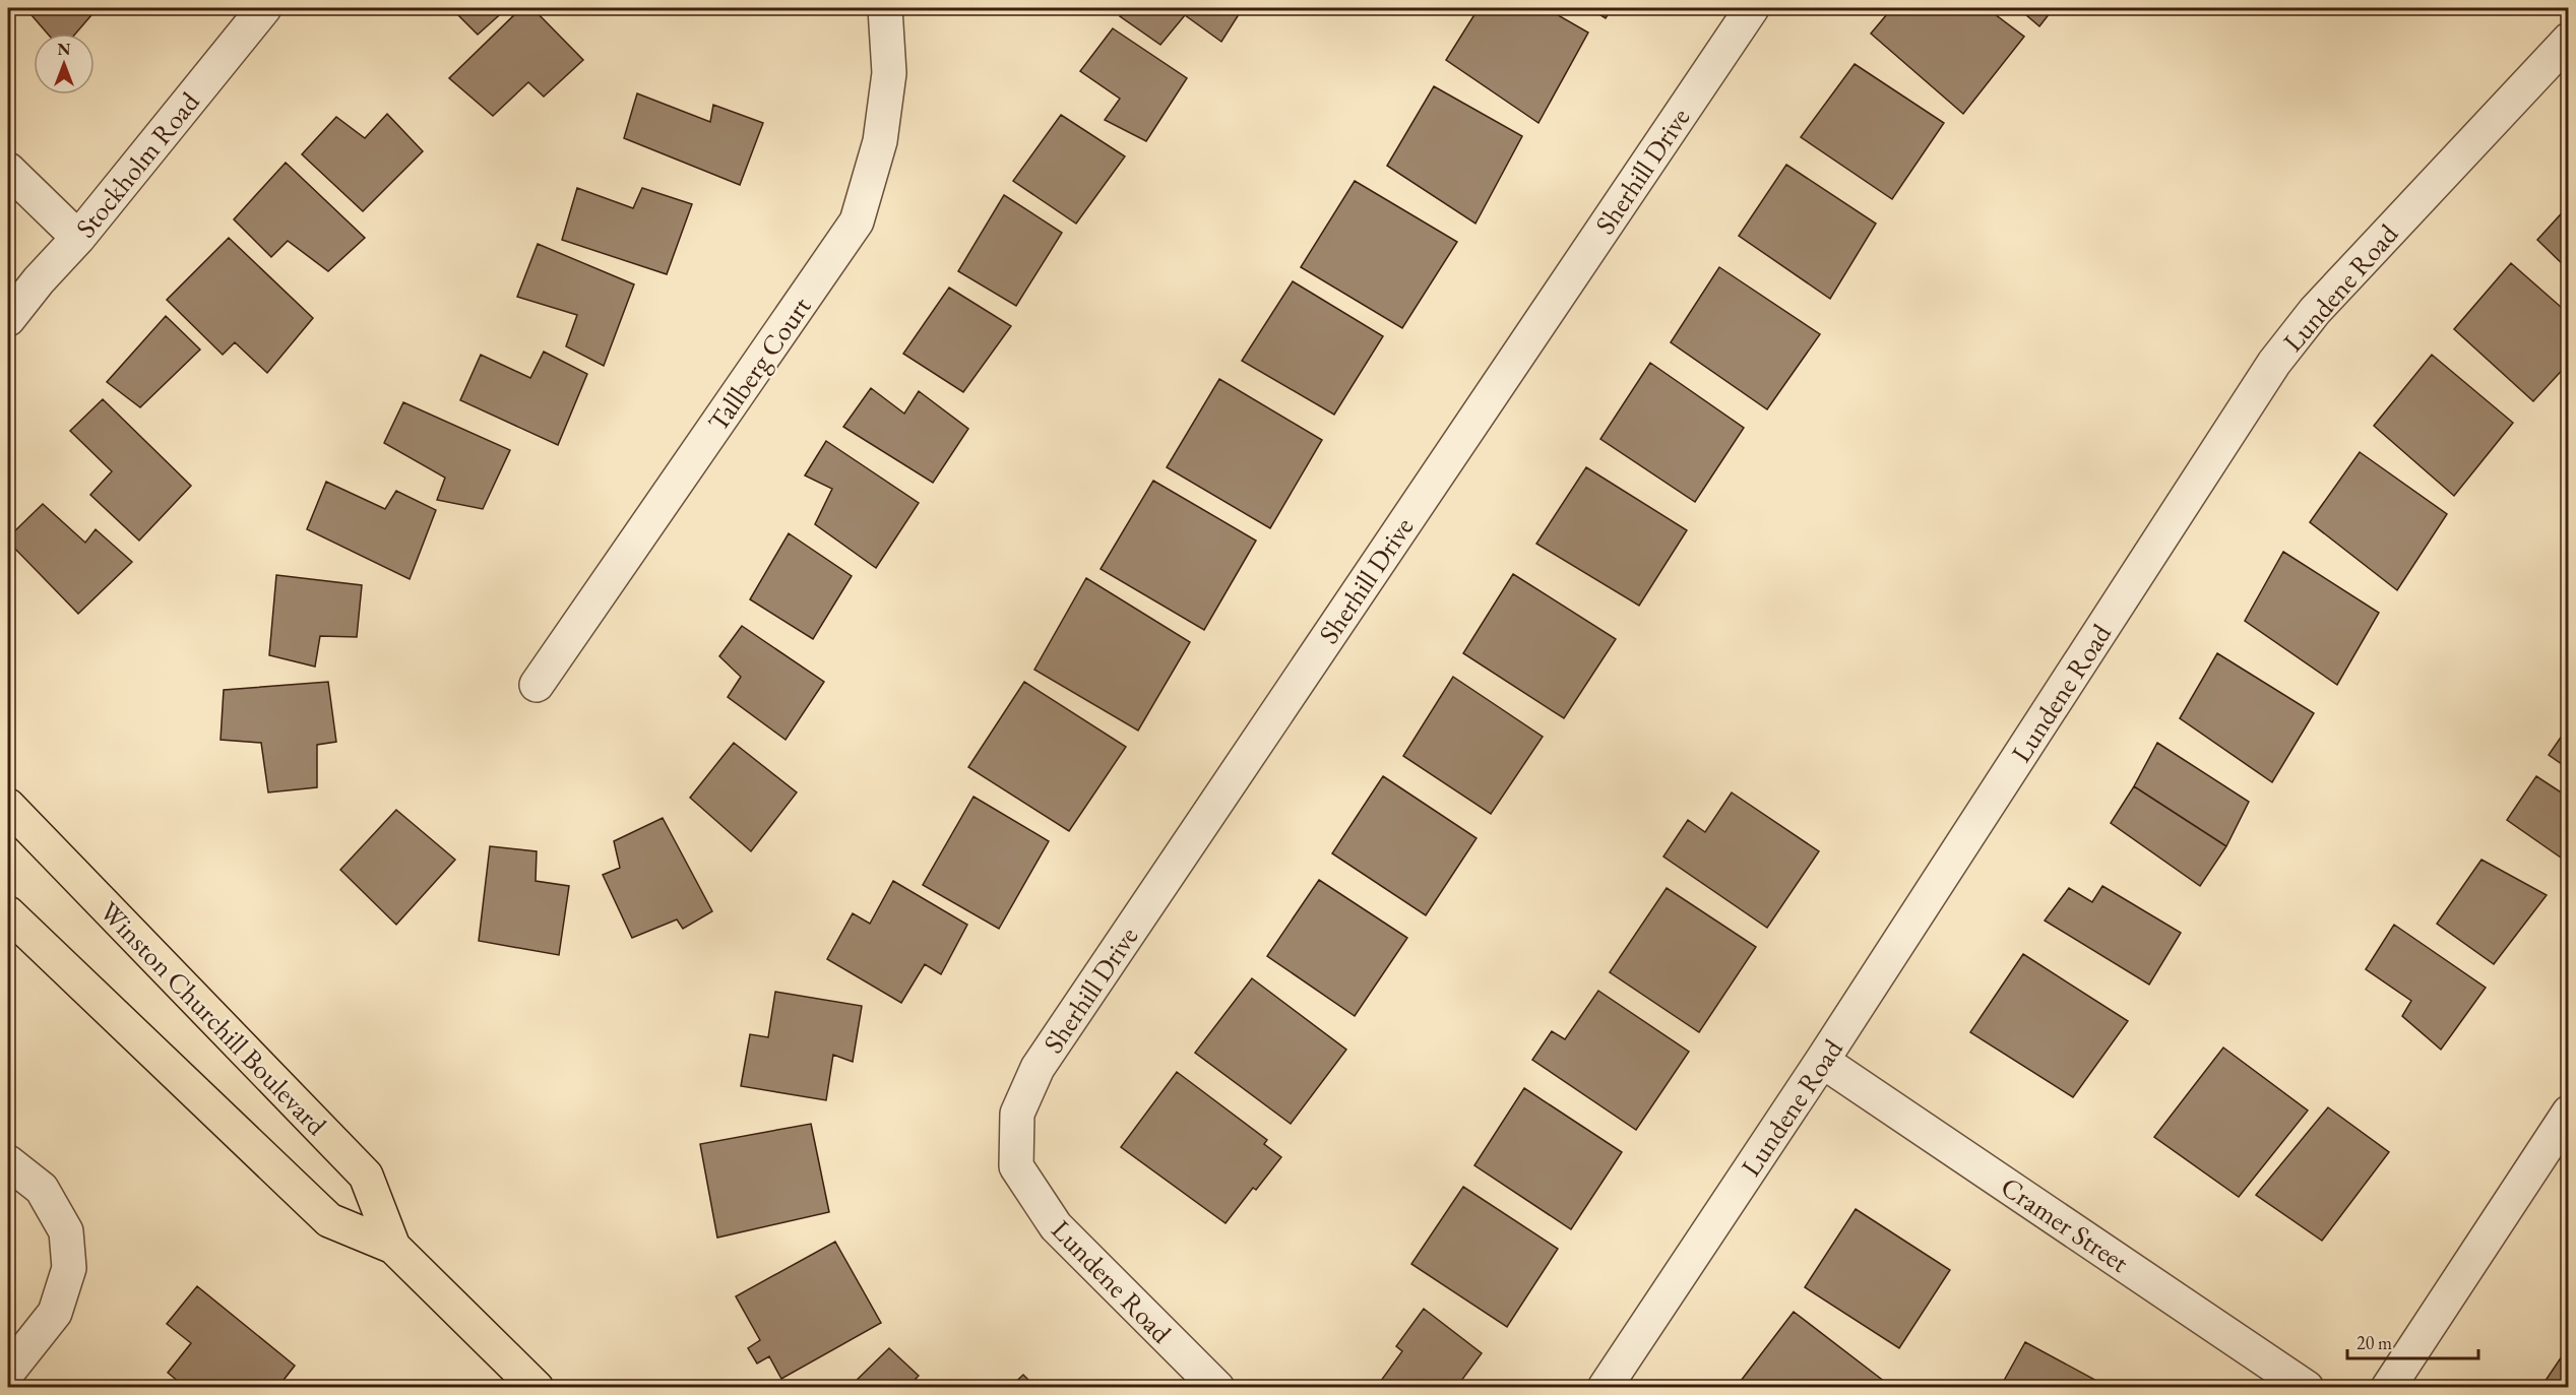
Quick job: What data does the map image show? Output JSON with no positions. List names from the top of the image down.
{
  "streets": {
    "main road": ["Winston Churchill Boulevard"],
    "street": [
      "Stockholm Road",
      "Sherhill Drive",
      "Lundene Road",
      "Tallberg Court",
      "Cramer Street"
    ]
  },
  "crossings": [
    ["Sherhill Drive", "Lundene Road"],
    ["Lundene Road", "Cramer Street"]
  ],
  "scale_bar": "20 m",
  "north": "top"
}
